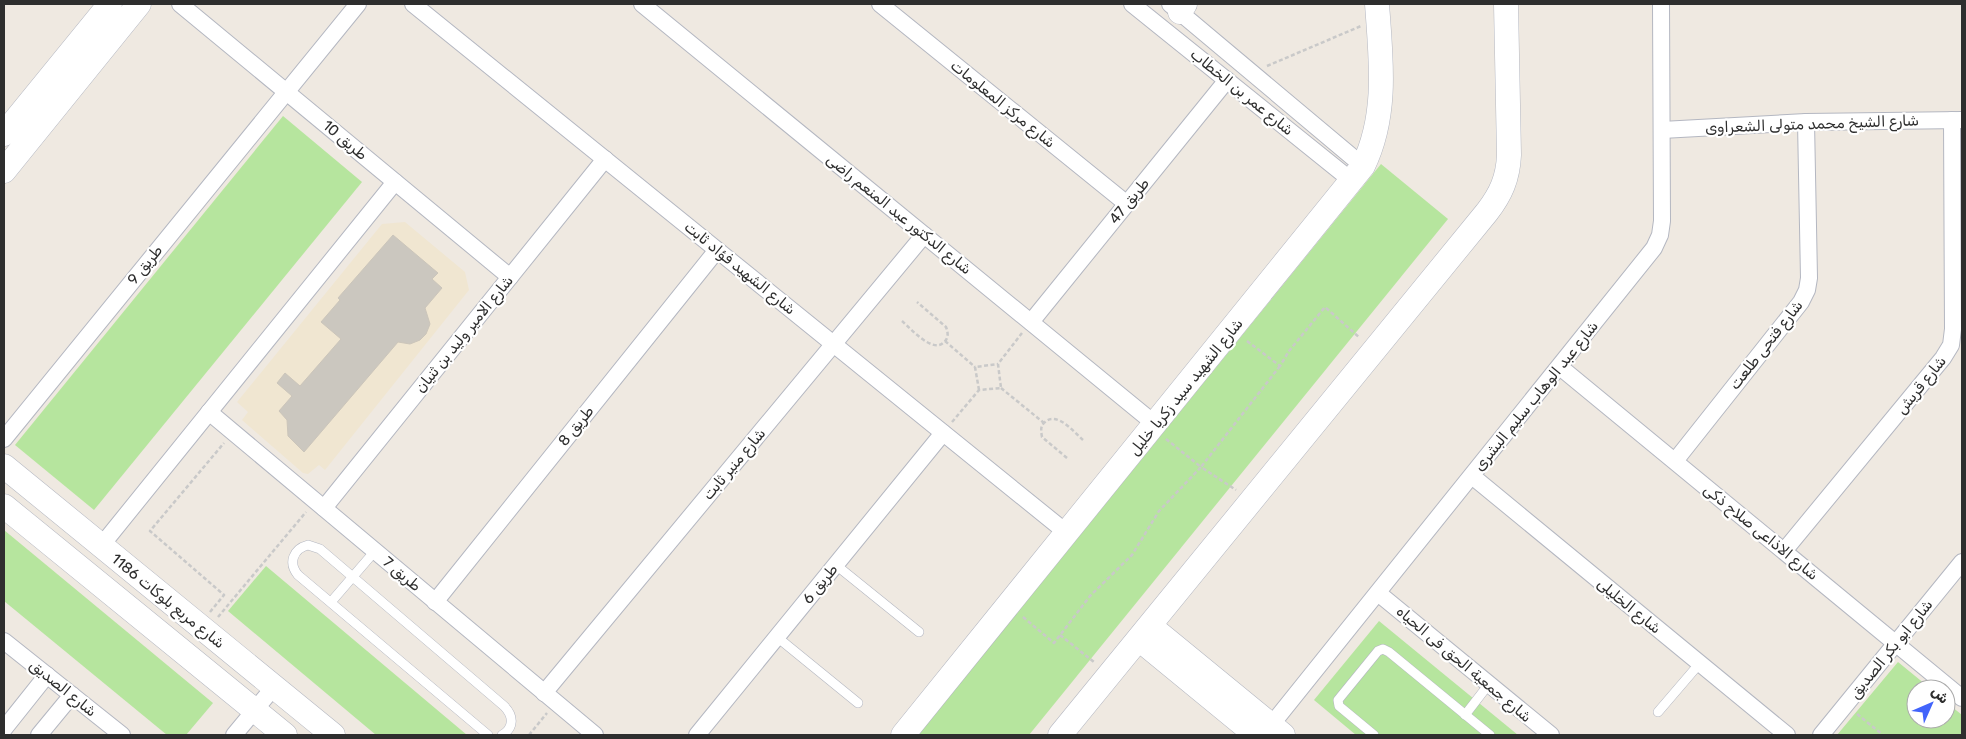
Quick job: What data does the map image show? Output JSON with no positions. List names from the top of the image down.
{
  "streets": {
    "street": [
      "شارع عمر بن الخطاب",
      "شارع مركز المعلومات",
      "شارع الشيخ محمد متولى الشعراوى",
      "طريق 10",
      "طريق 47",
      "شارع الدكتور عبد المنعم راضى",
      "طريق 9",
      "شارع الشهيد فؤاد ثابت",
      "شارع الامير وليد بن ثنيان",
      "شارع فتحى طلعت",
      "شارع قريش",
      "شارع الشهيد سيد زكريا خليل",
      "شارع عبد الوهاب سليم البشرى",
      "طريق 8",
      "شارع منير ثابت",
      "شارع الاذاعى صلاح ذكى",
      "طريق 7",
      "طريق 6",
      "شارع مربع بلوكات 1186",
      "شارع الخليلى",
      "شارع ابو بكر الصديق",
      "شارع جمعية الحق فى الحياه",
      "شارع الصديق"
    ]
  },
  "crossings": [
    ["شارع عمر بن الخطاب", "طريق 47"],
    ["شارع عمر بن الخطاب", "شارع الشهيد سيد زكريا خليل"],
    ["شارع مركز المعلومات", "طريق 47"],
    ["شارع الشيخ محمد متولى الشعراوى", "شارع فتحى طلعت"],
    ["شارع الشيخ محمد متولى الشعراوى", "شارع قريش"],
    ["شارع الشيخ محمد متولى الشعراوى", "شارع عبد الوهاب سليم البشرى"],
    ["طريق 10", "طريق 9"],
    ["طريق 10", "شارع الامير وليد بن ثنيان"],
    ["طريق 47", "شارع الدكتور عبد المنعم راضى"],
    ["شارع الدكتور عبد المنعم راضى", "شارع الشهيد سيد زكريا خليل"],
    ["شارع الدكتور عبد المنعم راضى", "شارع منير ثابت"],
    ["شارع الشهيد فؤاد ثابت", "شارع الامير وليد بن ثنيان"],
    ["شارع الشهيد فؤاد ثابت", "شارع الشهيد سيد زكريا خليل"],
    ["شارع الشهيد فؤاد ثابت", "طريق 8"],
    ["شارع الشهيد فؤاد ثابت", "شارع منير ثابت"],
    ["شارع الشهيد فؤاد ثابت", "طريق 6"],
    ["شارع الامير وليد بن ثنيان", "طريق 7"],
    ["شارع فتحى طلعت", "شارع الاذاعى صلاح ذكى"],
    ["شارع قريش", "شارع الاذاعى صلاح ذكى"],
    ["شارع عبد الوهاب سليم البشرى", "شارع الاذاعى صلاح ذكى"],
    ["شارع عبد الوهاب سليم البشرى", "شارع الخليلى"],
    ["شارع عبد الوهاب سليم البشرى", "شارع جمعية الحق فى الحياه"],
    ["طريق 8", "طريق 7"],
    ["شارع منير ثابت", "طريق 7"],
    ["شارع الاذاعى صلاح ذكى", "شارع ابو بكر الصديق"]
  ],
  "north": "top right"
}
